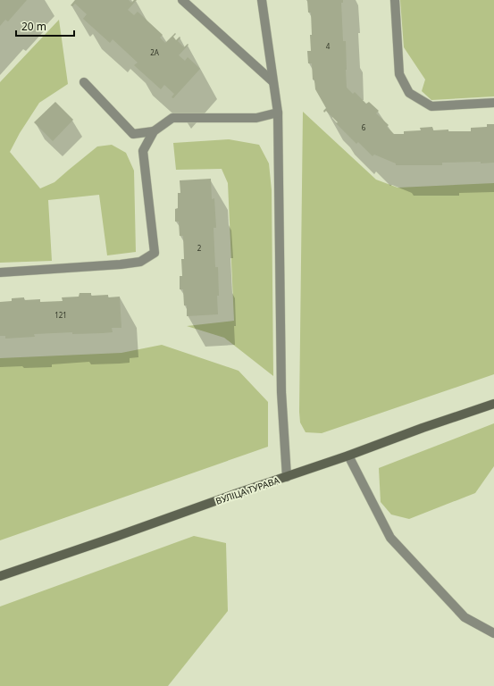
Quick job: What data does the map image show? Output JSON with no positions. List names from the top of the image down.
{
  "streets": {
    "main road": ["ВУЛІЦА ТУРАВА"]
  },
  "house_numbers": [
    "4",
    "2А",
    "6",
    "2",
    "121"
  ],
  "scale_bar": "20 m"
}
